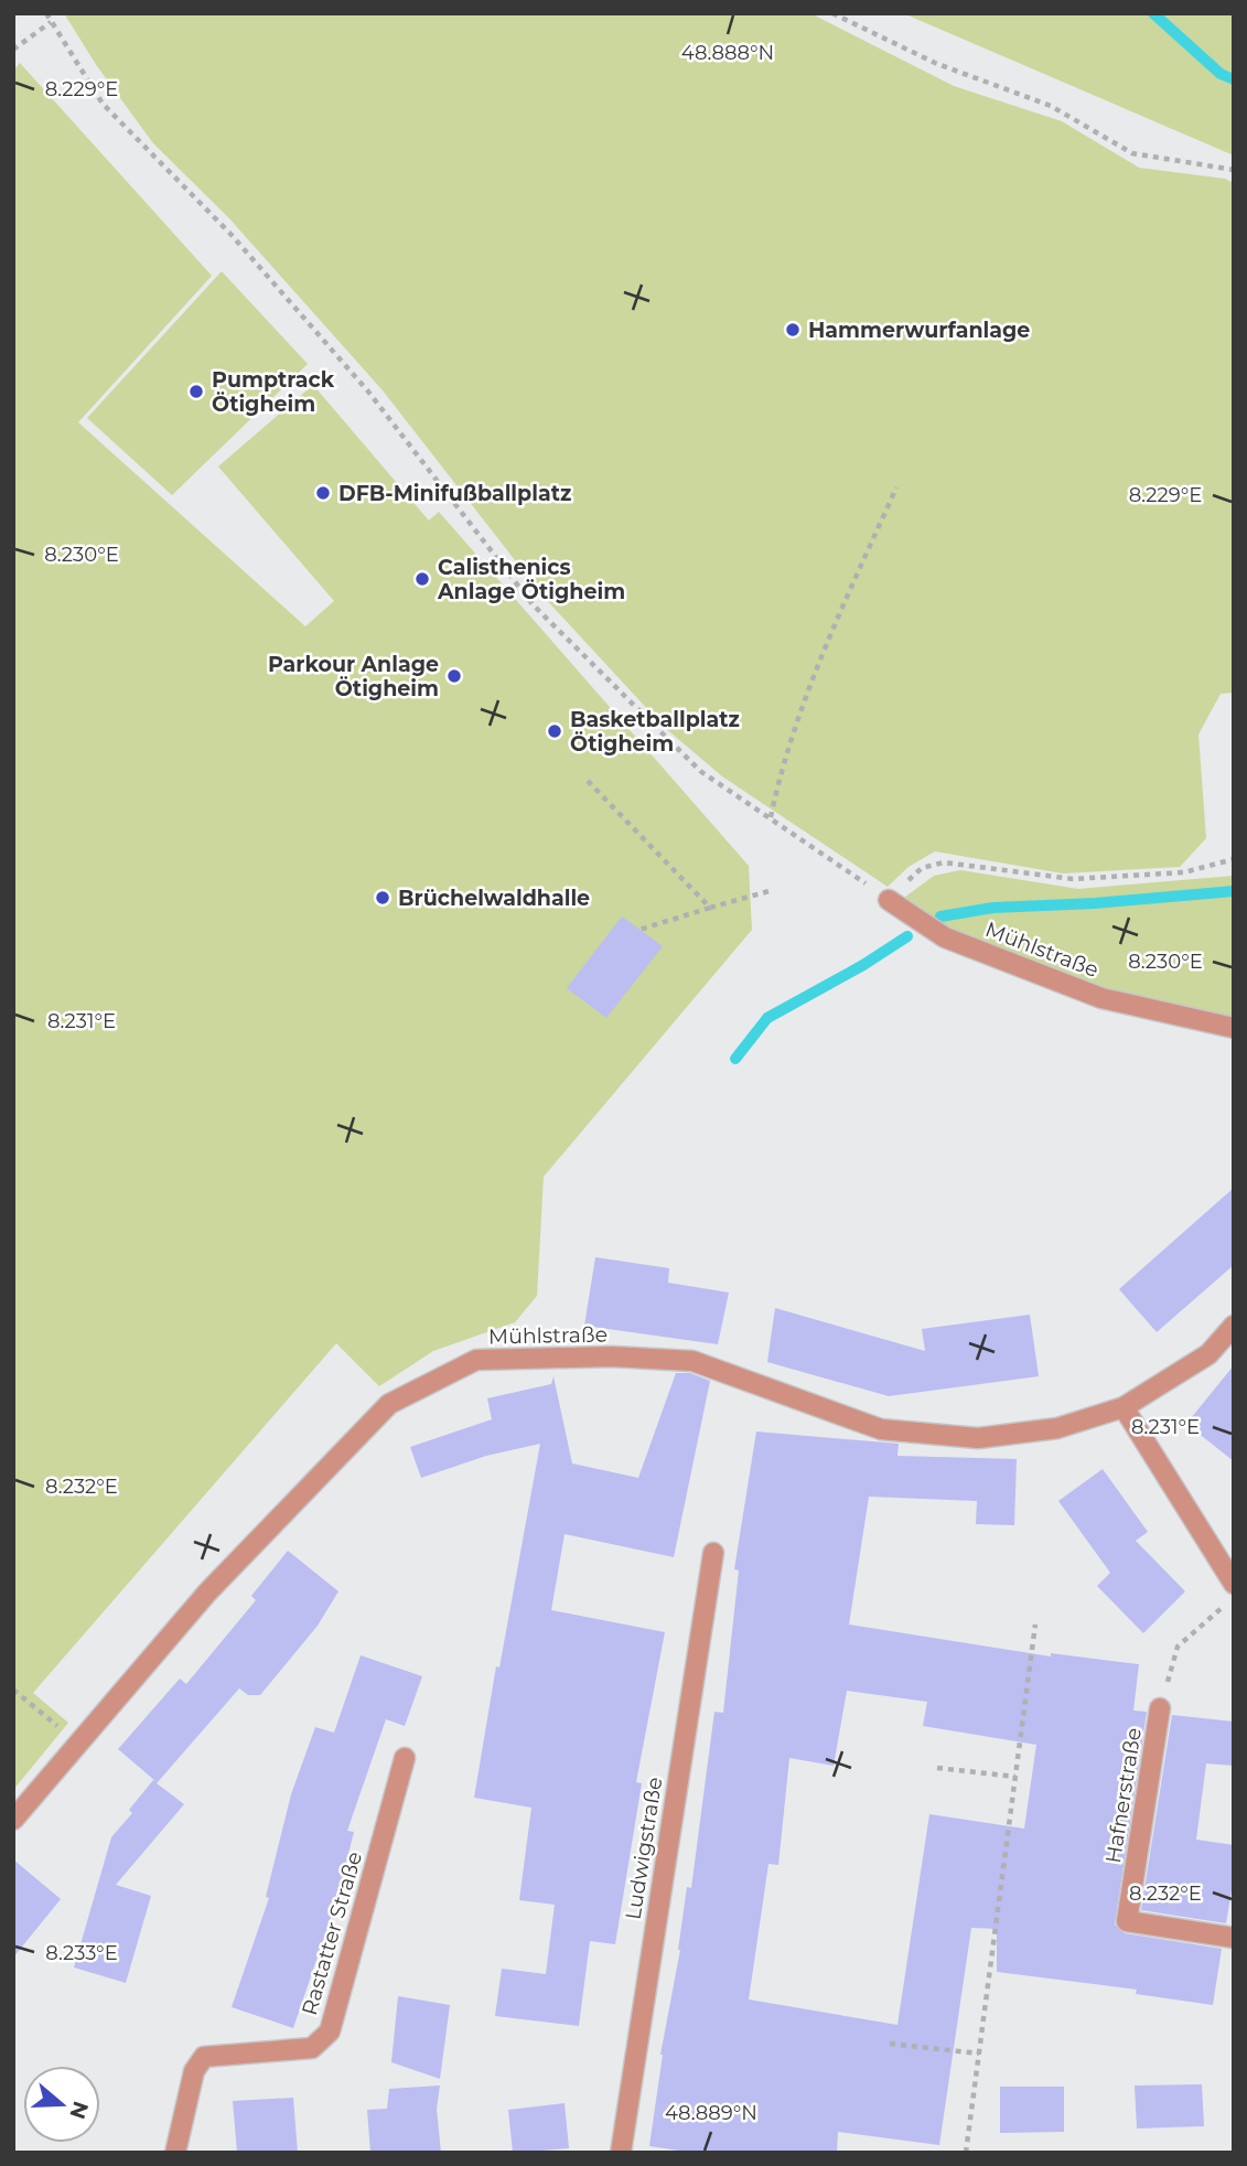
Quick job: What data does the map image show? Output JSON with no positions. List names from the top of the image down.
{
  "streets": {
    "street": [
      "Mühlstraße",
      "Hafnerstraße",
      "Ludwigstraße",
      "Rastatter Straße"
    ]
  },
  "places": [
    "Hammerwurfanlage",
    "Pumptrack Ötigheim",
    "DFB-Minifußballplatz",
    "Calisthenics Anlage Ötigheim",
    "Parkour Anlage Ötigheim",
    "Basketballplatz Ötigheim",
    "Brüchelwaldhalle"
  ],
  "north": "right",
  "coordinates": [
    "48.888°N",
    "8.229°E",
    "8.230°E",
    "8.231°E",
    "8.232°E",
    "8.233°E",
    "48.889°N"
  ]
}
